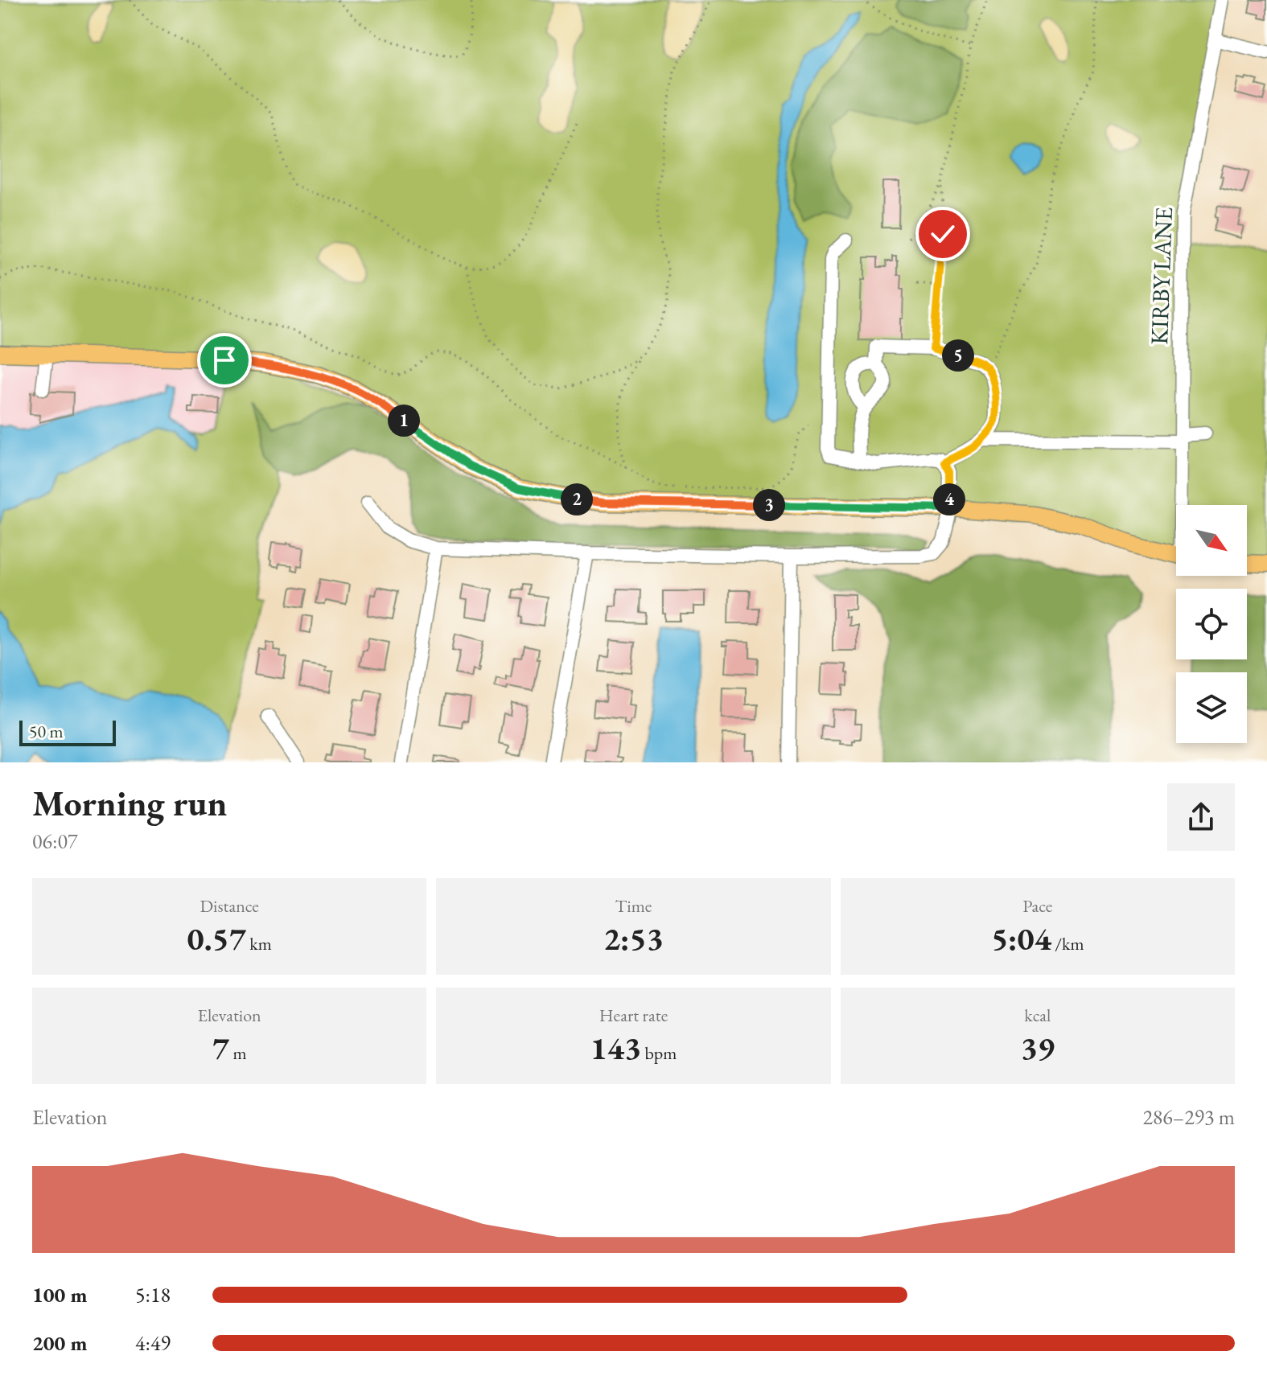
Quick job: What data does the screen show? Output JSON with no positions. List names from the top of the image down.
{
  "streets": {
    "street": ["KIRBY LANE"]
  },
  "scale_bar": "50 m",
  "north": "bottom right",
  "page": {
    "pins": [
      "5",
      "1",
      "2",
      "4",
      "3"
    ],
    "scale": "50 m",
    "heading": ["Morning run", "06:07"],
    "stats": [
      ["Distance", "0.57 km"],
      ["Time", "2:53"],
      ["Pace", "5:04 /km"],
      ["Elevation", "7 m"],
      ["Heart rate", "143 bpm"],
      ["kcal", "39"]
    ],
    "chart": ["Elevation", "286–293 m"],
    "list": [
      {
        "name": "100 m",
        "note": "5:18"
      },
      {
        "name": "200 m",
        "note": "4:49"
      }
    ]
  }
}
